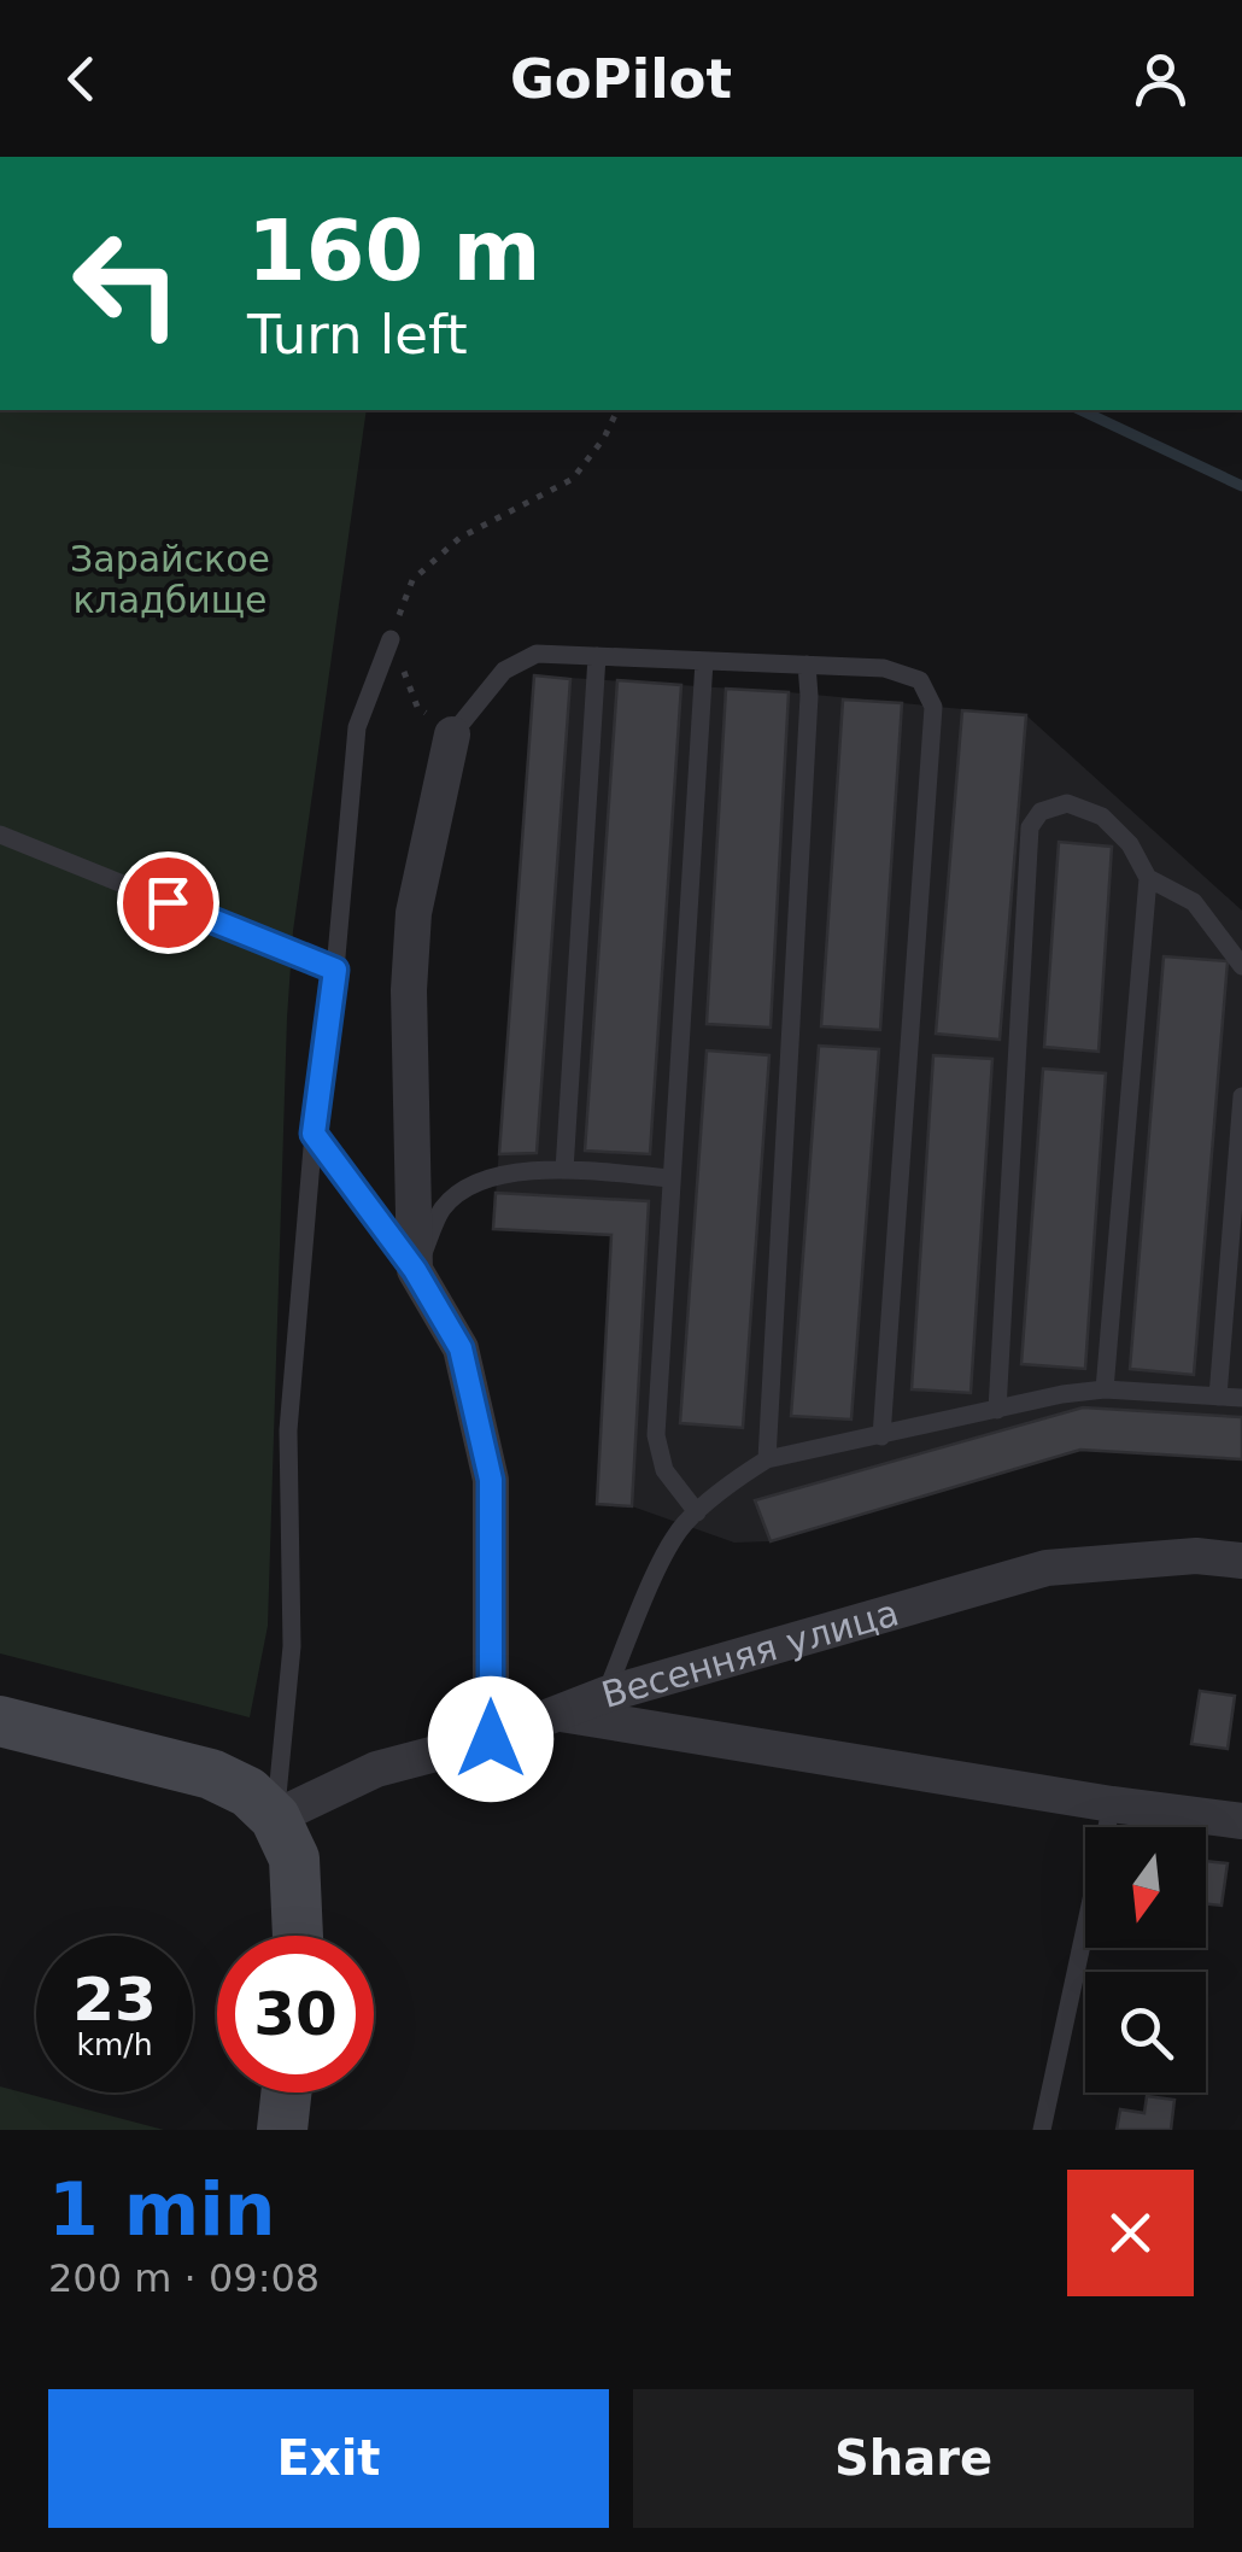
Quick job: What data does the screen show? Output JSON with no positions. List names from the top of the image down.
{
  "streets": {
    "street": ["Весенняя улица"]
  },
  "parks": ["Зарайское кладбище"],
  "north": "bottom",
  "page": {
    "header": "GoPilot",
    "turn": ["160 m", "Turn left"],
    "speed": "23 km/h",
    "limit": "30",
    "heading": ["1 min", "200 m · 09:08"],
    "buttons": ["Exit", "Share"]
  }
}
